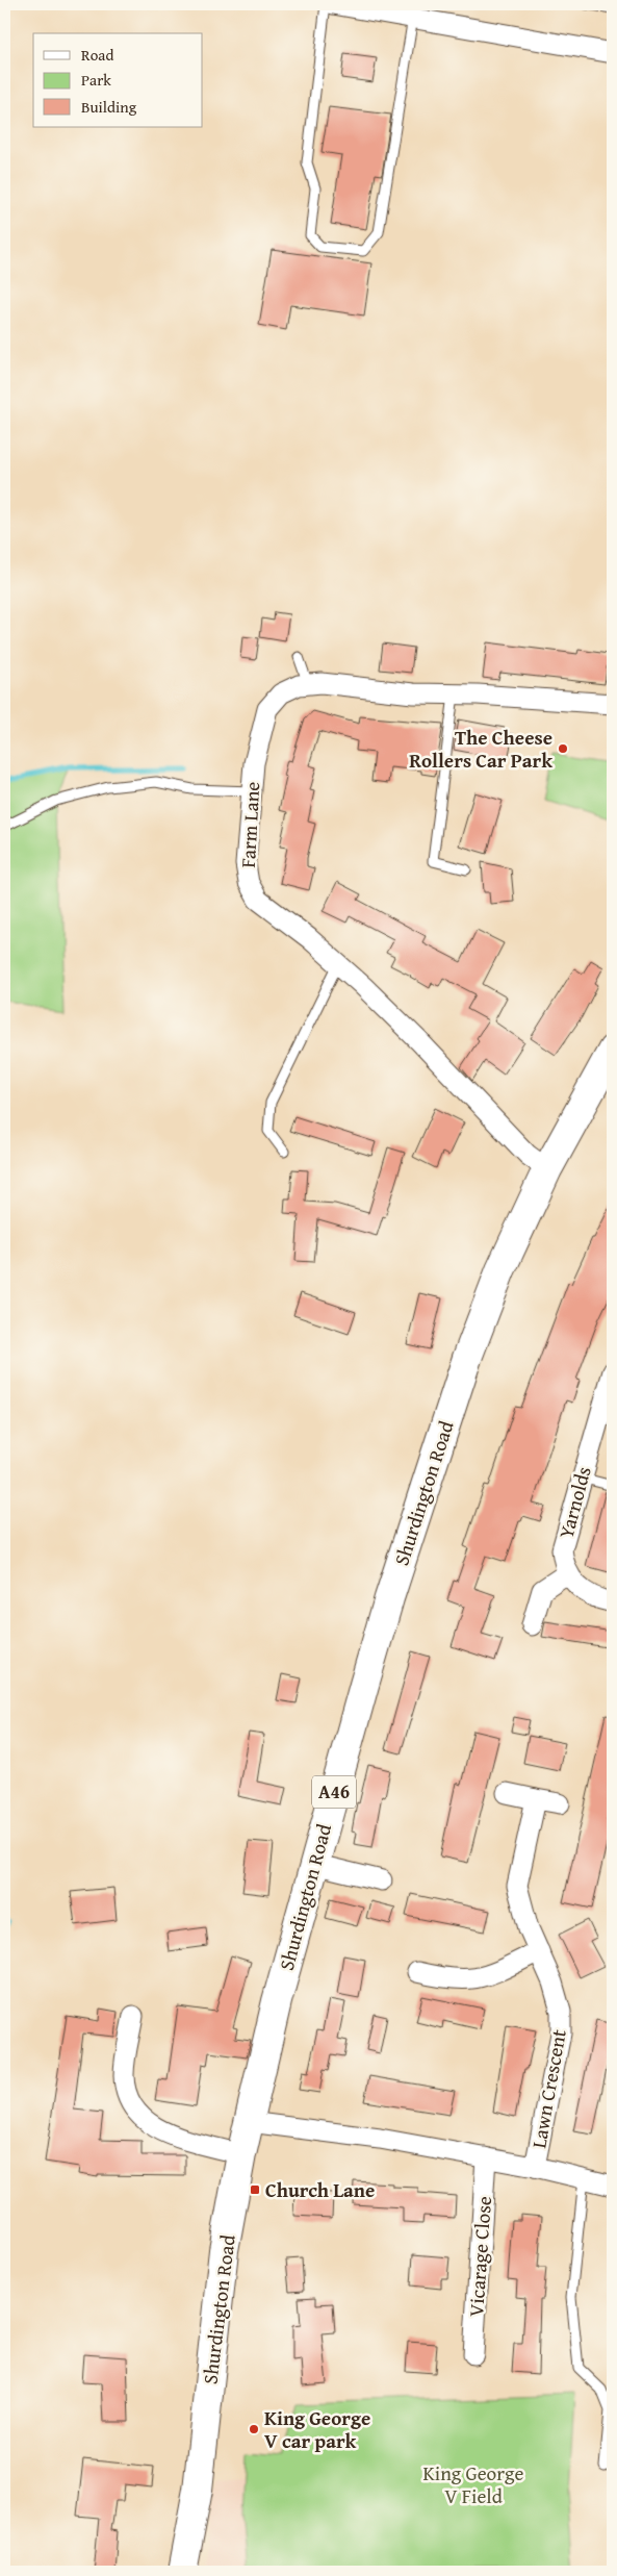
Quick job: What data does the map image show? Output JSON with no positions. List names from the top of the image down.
{
  "streets": {
    "main road": ["Shurdington Road", "A46"],
    "street": [
      "Farm Lane",
      "Yarnolds",
      "Lawn Crescent",
      "Vicarage Close"
    ]
  },
  "crossings": [
    ["Farm Lane", "Shurdington Road"]
  ],
  "parks": ["King George V Field"],
  "places": {
    "other": ["The Cheese Rollers Car Park", "King George V car park"],
    "transit": ["Church Lane"]
  },
  "legend": ["Road", "Park", "Building"]
}
